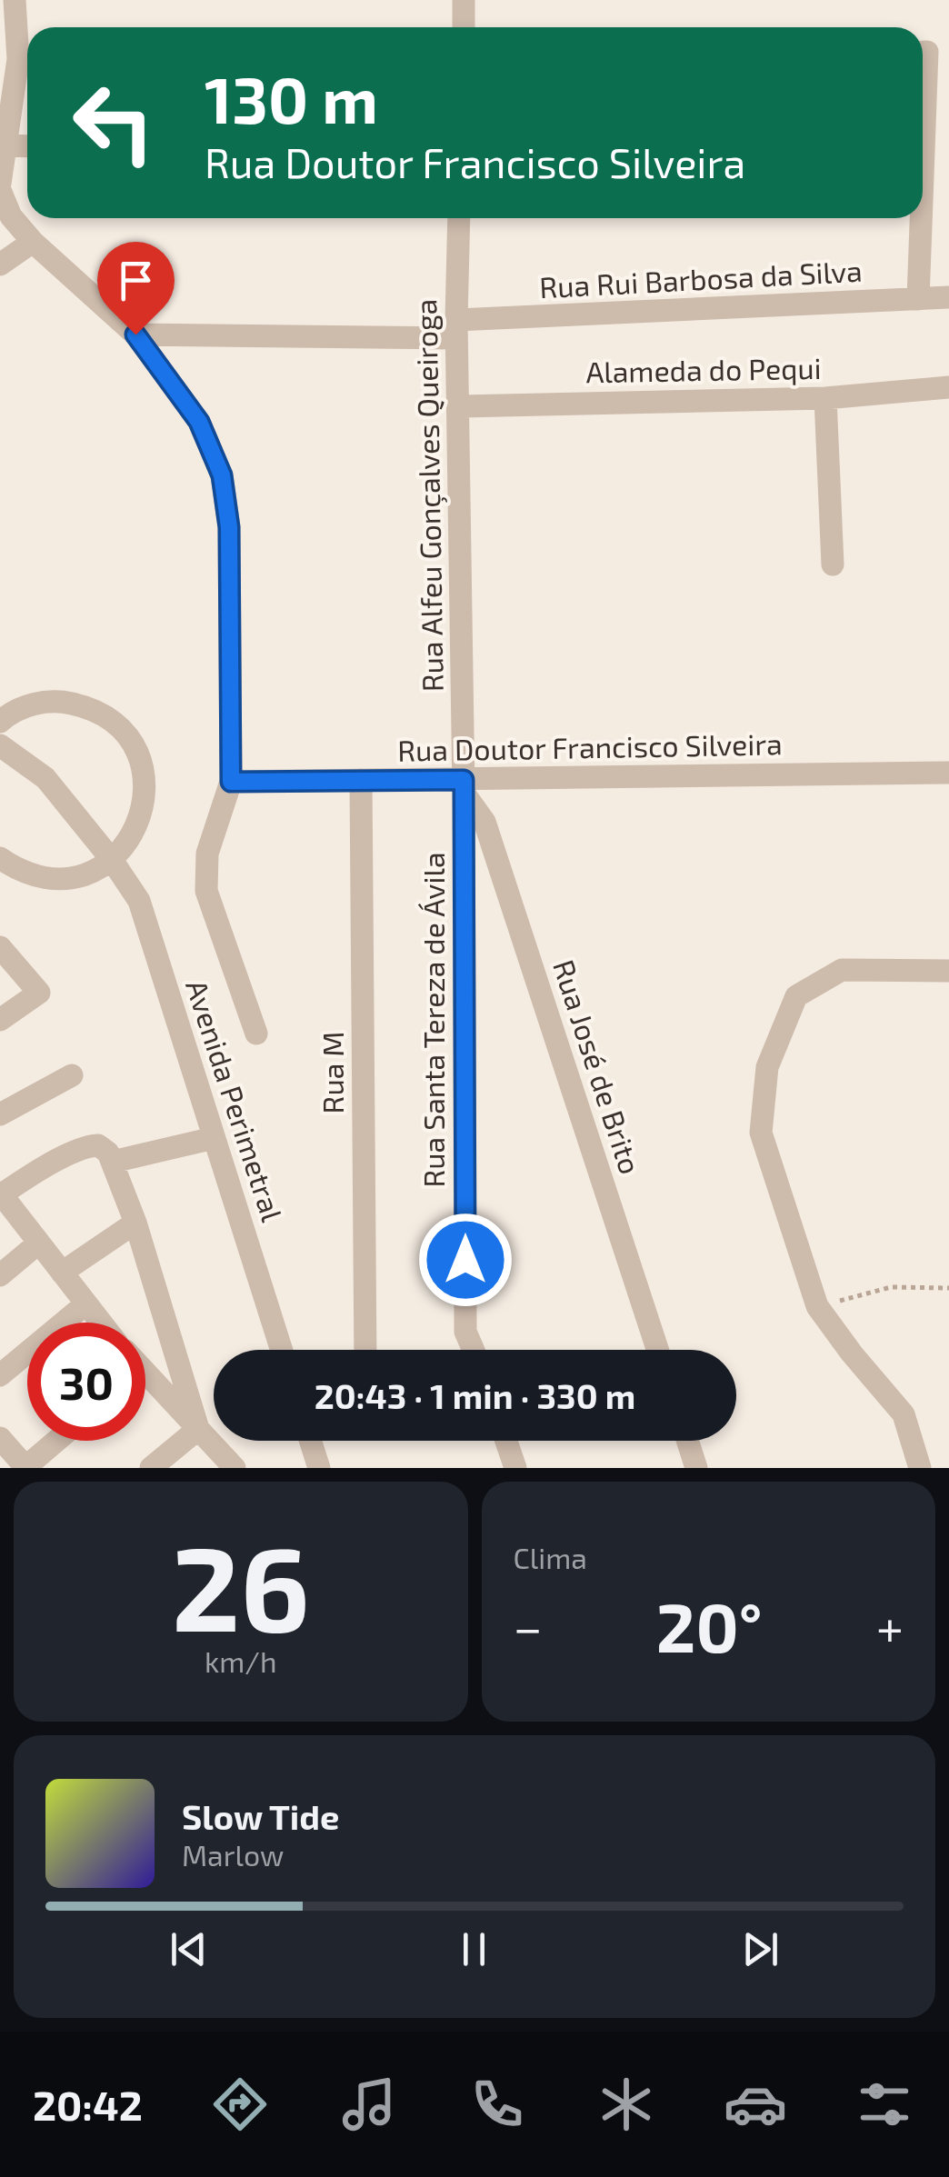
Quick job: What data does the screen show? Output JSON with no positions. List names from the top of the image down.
{
  "streets": {
    "street": [
      "Rua Rui Barbosa da Silva",
      "Alameda do Pequi",
      "Rua Alfeu Gonçalves Queiroga",
      "Rua Doutor Francisco Silveira",
      "Rua Santa Tereza de Ávila",
      "Rua José de Brito",
      "Rua M",
      "Avenida Perimetral"
    ]
  },
  "crossings": [
    ["Rua Rui Barbosa da Silva", "Rua Alfeu Gonçalves Queiroga"],
    ["Alameda do Pequi", "Rua Alfeu Gonçalves Queiroga"],
    ["Rua Alfeu Gonçalves Queiroga", "Rua Doutor Francisco Silveira"],
    ["Rua Alfeu Gonçalves Queiroga", "Rua Santa Tereza de Ávila"],
    ["Rua Alfeu Gonçalves Queiroga", "Rua José de Brito"],
    ["Rua Doutor Francisco Silveira", "Rua Santa Tereza de Ávila"],
    ["Rua Doutor Francisco Silveira", "Rua José de Brito"],
    ["Rua Doutor Francisco Silveira", "Rua M"],
    ["Rua Santa Tereza de Ávila", "Rua José de Brito"]
  ],
  "page": {
    "turn": ["130 m", "Rua Doutor Francisco Silveira"],
    "limit": "30",
    "trip": "20:43 · 1 min · 330 m",
    "tile": [
      ["26", "km/h"],
      "Clima"
    ],
    "heat": ["−", "20°", "+"],
    "song": ["Slow Tide", "Marlow"],
    "tabs": "20:42"
  }
}
